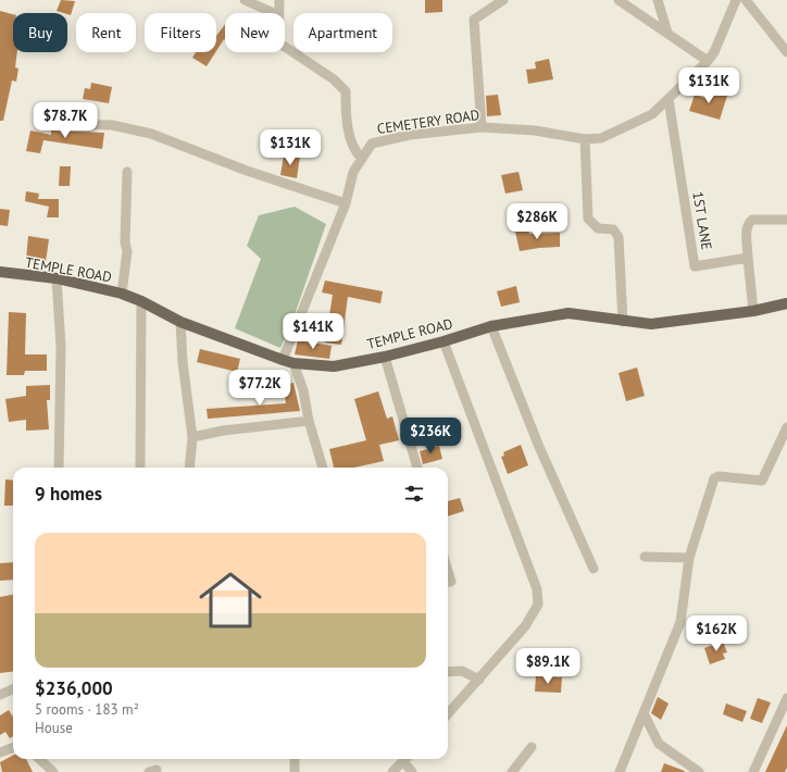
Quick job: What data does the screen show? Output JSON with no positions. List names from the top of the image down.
{
  "streets": {
    "main road": ["TEMPLE ROAD"],
    "street": ["CEMETERY ROAD", "1ST LANE"]
  },
  "crossings": [
    ["CEMETERY ROAD", "1ST LANE"],
    ["CEMETERY ROAD", "TEMPLE ROAD"]
  ],
  "page": {
    "chip": [
      "Buy",
      "Rent",
      "Filters",
      "New",
      "Apartment"
    ],
    "price": [
      "$131K",
      "$78.7K",
      "$131K",
      "$286K",
      "$141K",
      "$77.2K",
      "$236K",
      "$162K",
      "$89.1K"
    ],
    "heading": "9 homes",
    "list": [
      {
        "name": "$236,000",
        "note": "5 rooms · 183 m² · House"
      }
    ]
  }
}
